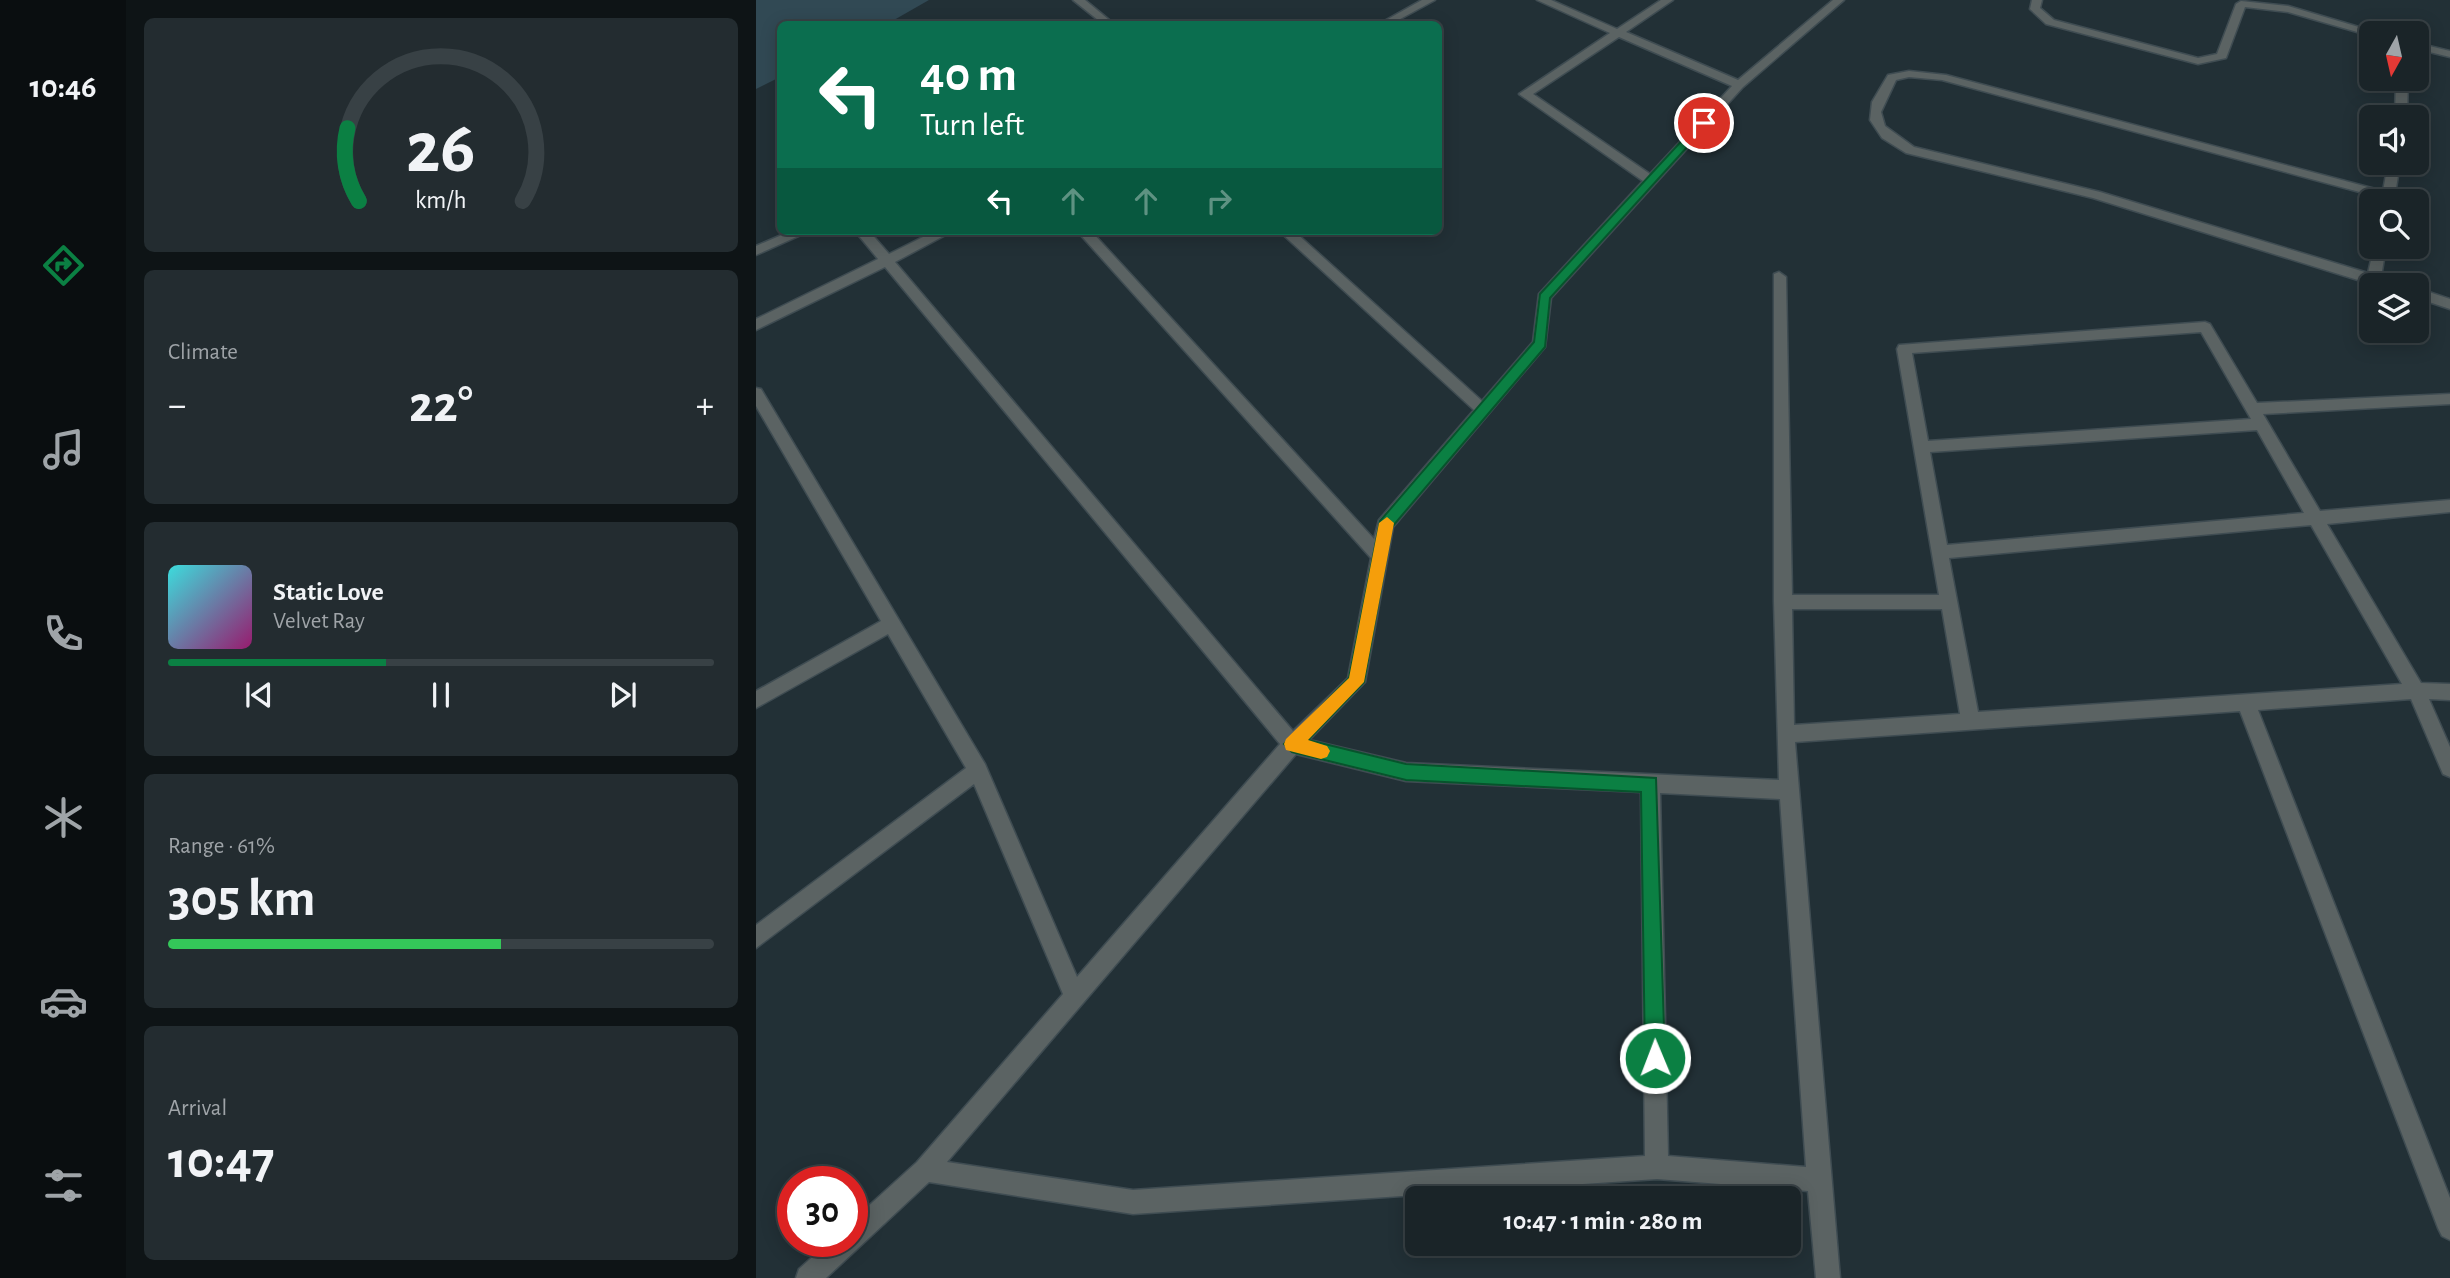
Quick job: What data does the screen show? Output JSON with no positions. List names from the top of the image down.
{
  "north": "bottom",
  "page": {
    "tabs": "10:46",
    "turn": ["40 m", "Turn left"],
    "tile": [
      "Climate",
      ["Range · 61%", "305 km"],
      ["Arrival", "10:47"]
    ],
    "heat": ["−", "22°", "+"],
    "song": ["Static Love", "Velvet Ray"],
    "limit": "30",
    "trip": "10:47 · 1 min · 280 m",
    "gauge": ["26", "km/h"]
  }
}
